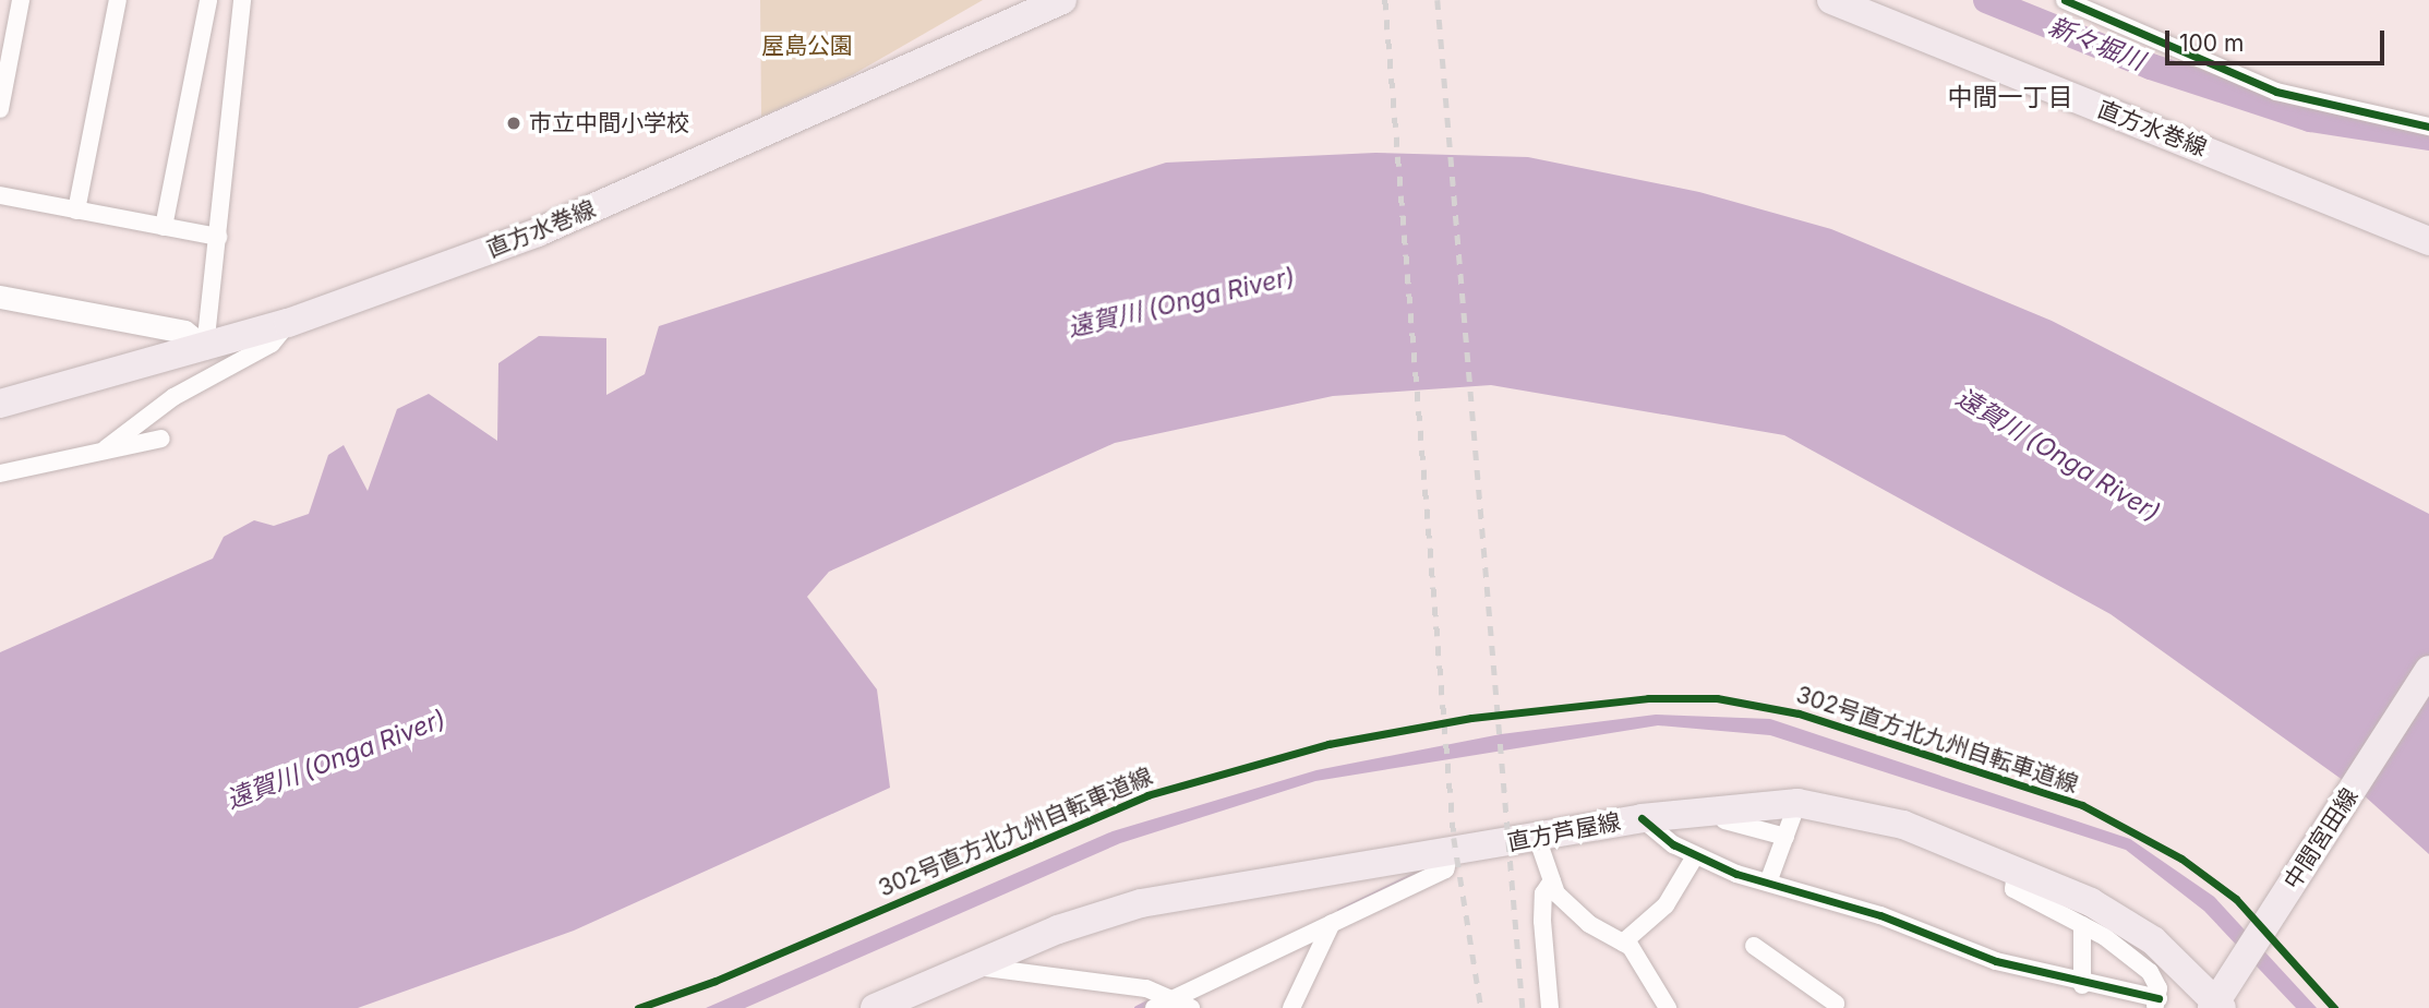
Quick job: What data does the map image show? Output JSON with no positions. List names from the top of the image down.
{
  "streets": {
    "main road": ["直方水巻線", "直方芦屋線", "中間宮田線"],
    "cycle path": ["302号直方北九州自転車道線"]
  },
  "crossings": [
    ["直方芦屋線", "中間宮田線"]
  ],
  "districts": ["中間一丁目"],
  "water": ["新々堀川", "遠賀川 (Onga River)"],
  "parks": ["屋島公園"],
  "places": ["市立中間小学校"],
  "scale_bar": "100 m"
}
